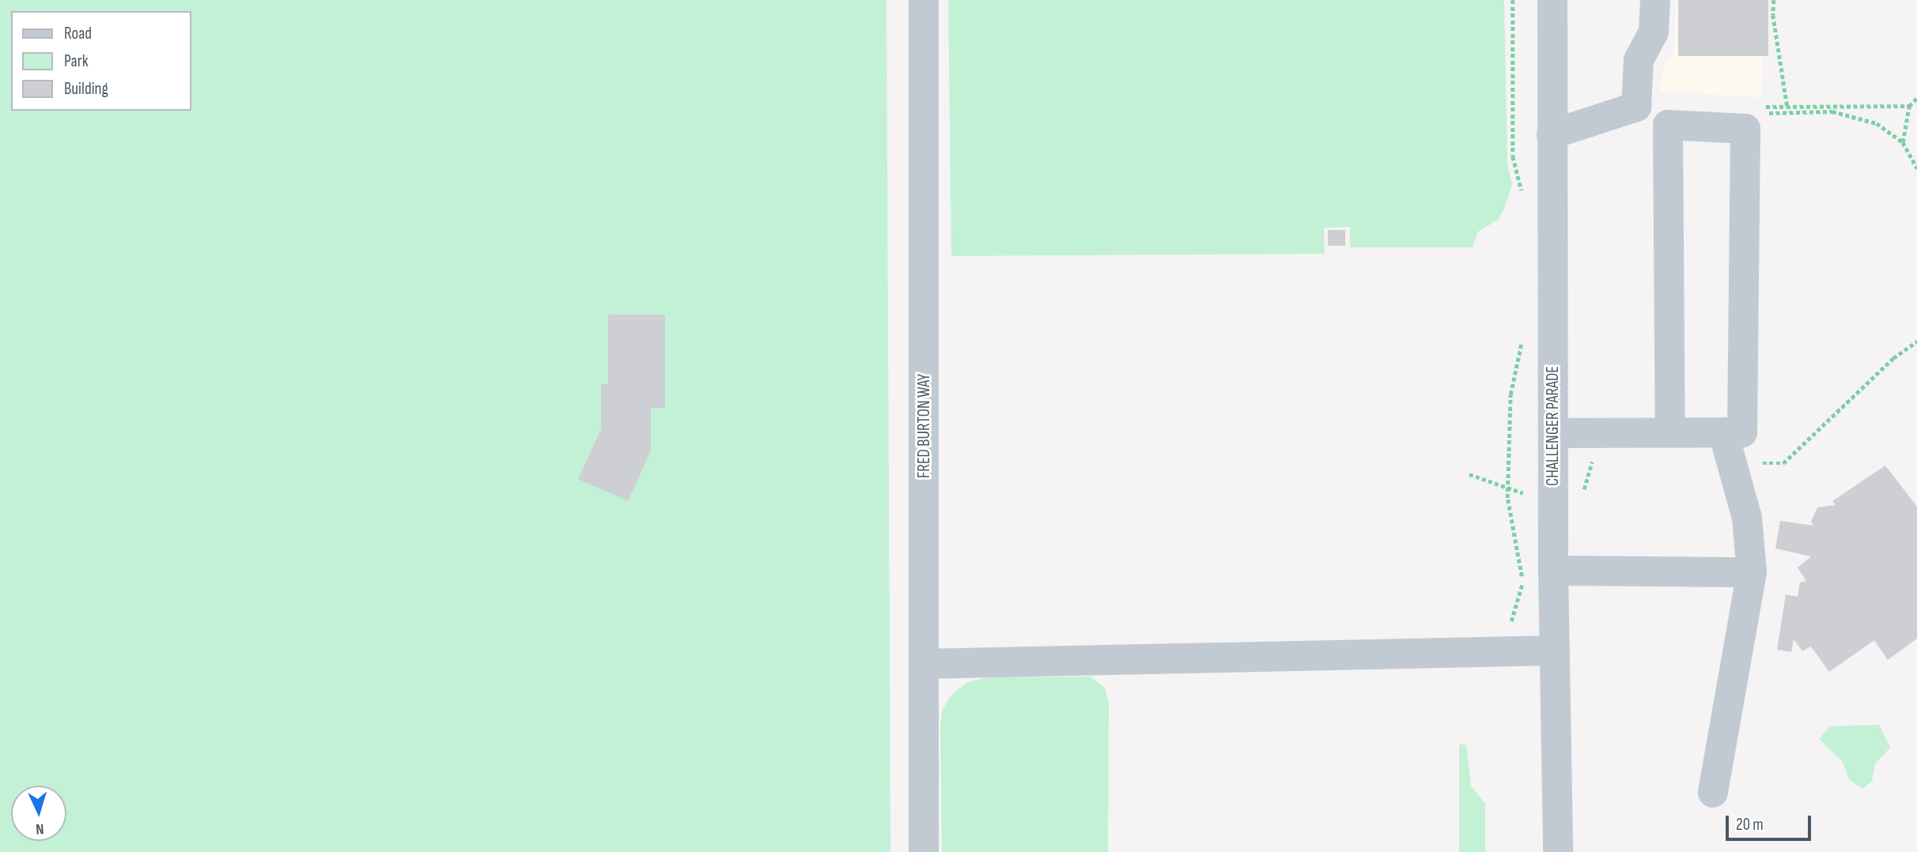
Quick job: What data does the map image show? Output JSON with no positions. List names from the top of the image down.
{
  "streets": {
    "street": ["FRED BURTON WAY", "CHALLENGER PARADE"]
  },
  "legend": ["Road", "Park", "Building"],
  "scale_bar": "20 m",
  "north": "bottom"
}
